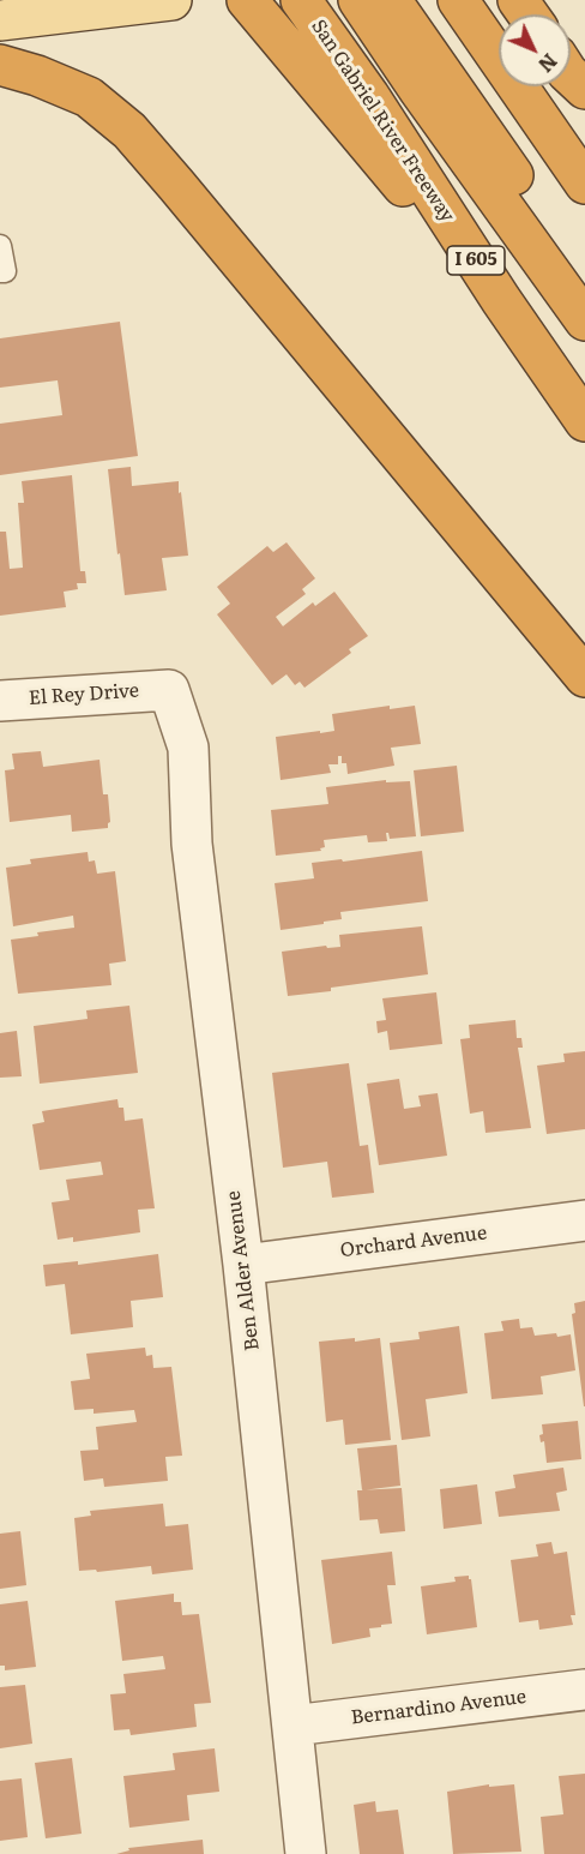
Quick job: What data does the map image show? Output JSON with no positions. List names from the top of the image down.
{
  "streets": {
    "highway": ["San Gabriel River Freeway", "I 605"],
    "street": [
      "El Rey Drive",
      "Orchard Avenue",
      "Ben Alder Avenue",
      "Bernardino Avenue"
    ]
  },
  "crossings": [
    ["El Rey Drive", "Ben Alder Avenue"],
    ["Orchard Avenue", "Ben Alder Avenue"],
    ["Ben Alder Avenue", "Bernardino Avenue"]
  ],
  "north": "bottom right"
}
